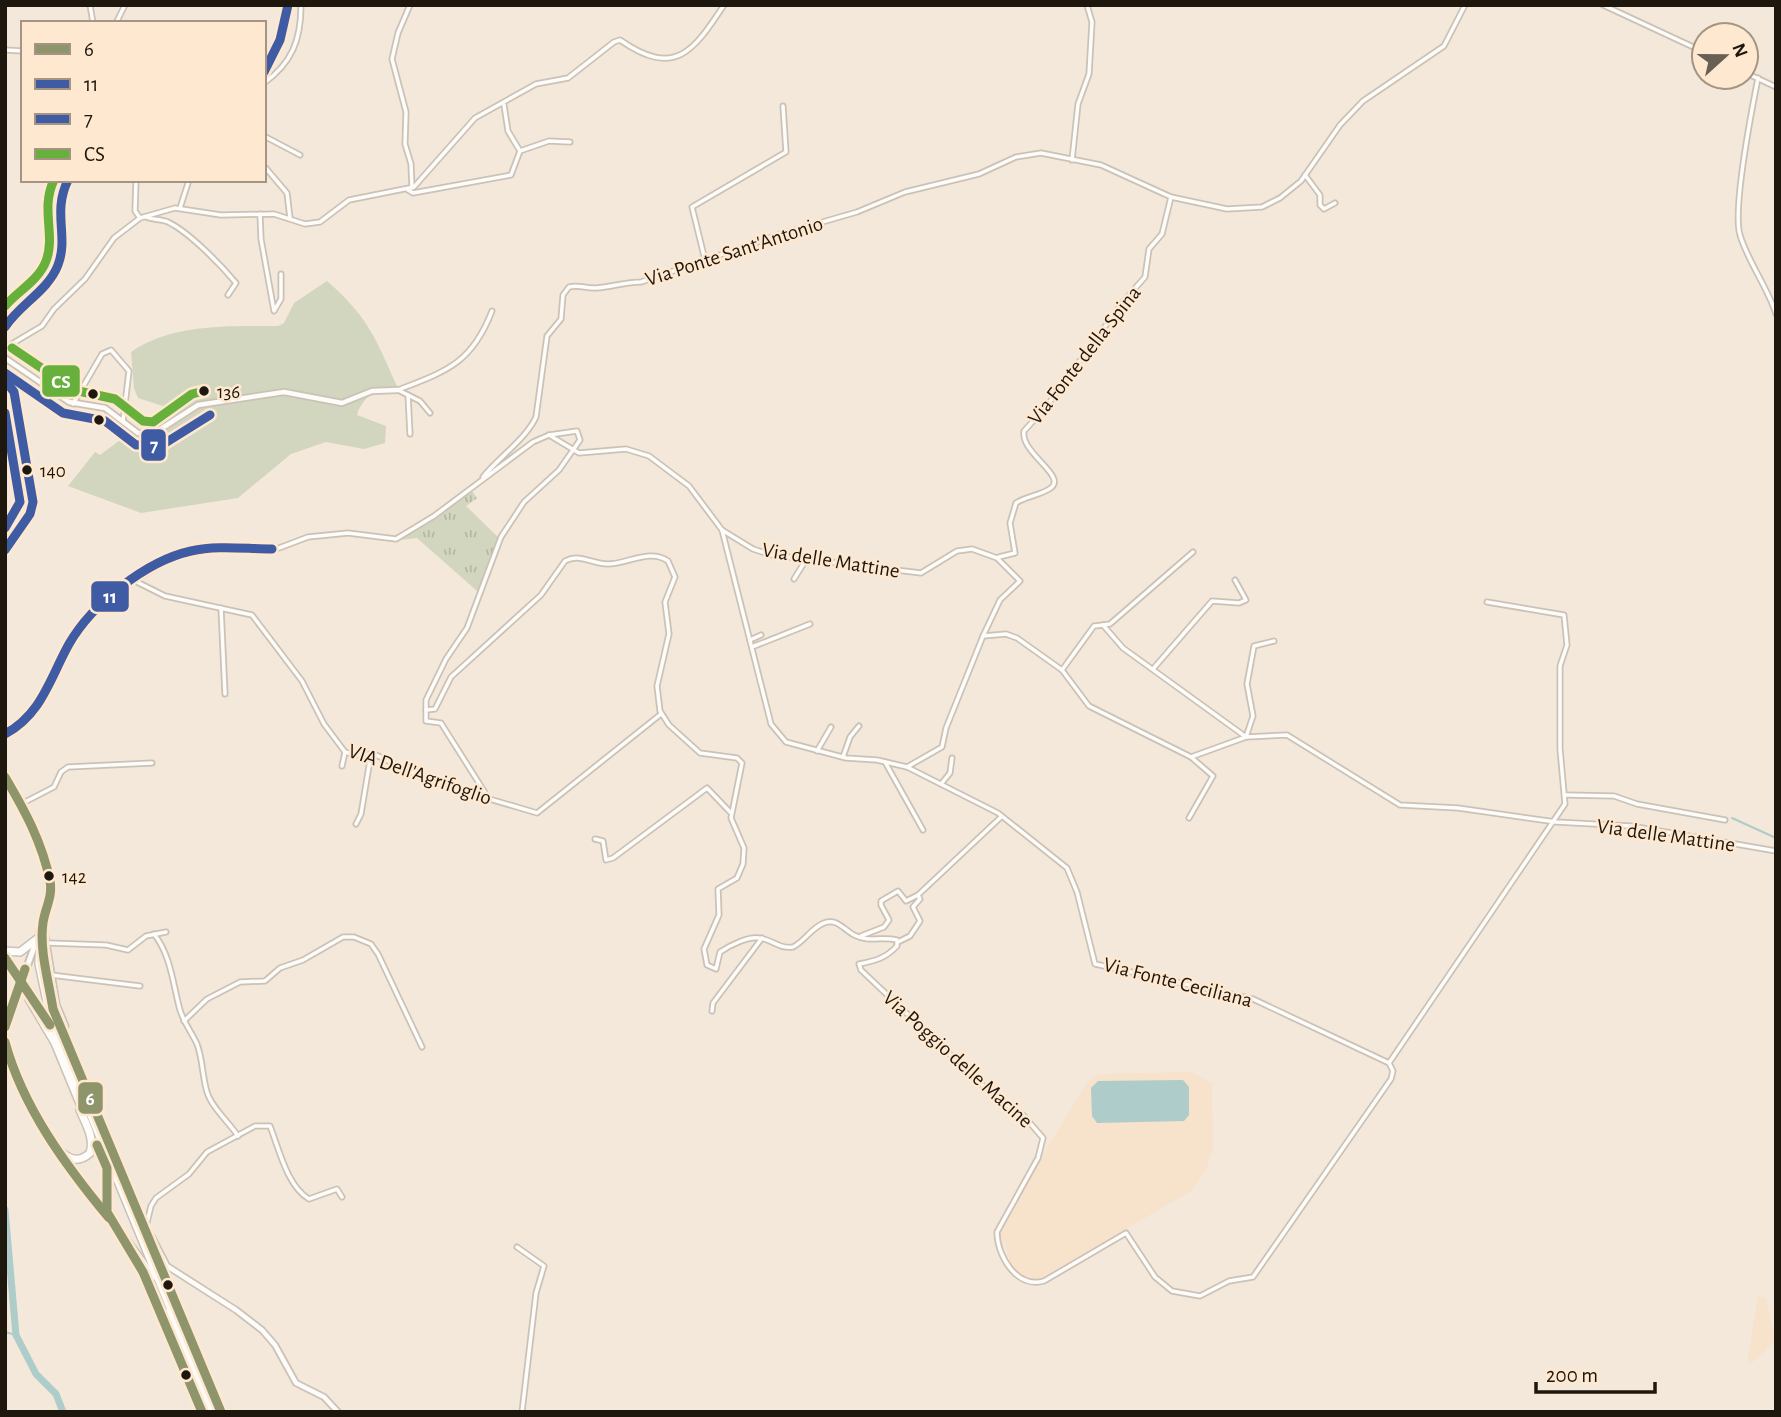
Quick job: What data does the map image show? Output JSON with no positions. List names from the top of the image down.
{
  "streets": {
    "street": [
      "Via Ponte Sant'Antonio",
      "Via Fonte della Spina",
      "Via delle Mattine",
      "VIA Dell'Agrifoglio",
      "Via Fonte Ceciliana",
      "Via Poggio delle Macine"
    ]
  },
  "crossings": [
    ["Via Ponte Sant'Antonio", "Via Fonte della Spina"],
    ["Via Fonte della Spina", "Via delle Mattine"],
    ["Via delle Mattine", "Via Fonte Ceciliana"],
    ["Via Fonte Ceciliana", "Via Poggio delle Macine"]
  ],
  "places": ["136", "140", "142"],
  "lines": [
    "transit line 11",
    "transit line CS",
    "transit line 7",
    "transit line 6"
  ],
  "legend": [
    "6",
    "11",
    "7",
    "CS"
  ],
  "scale_bar": "200 m",
  "north": "right"
}
